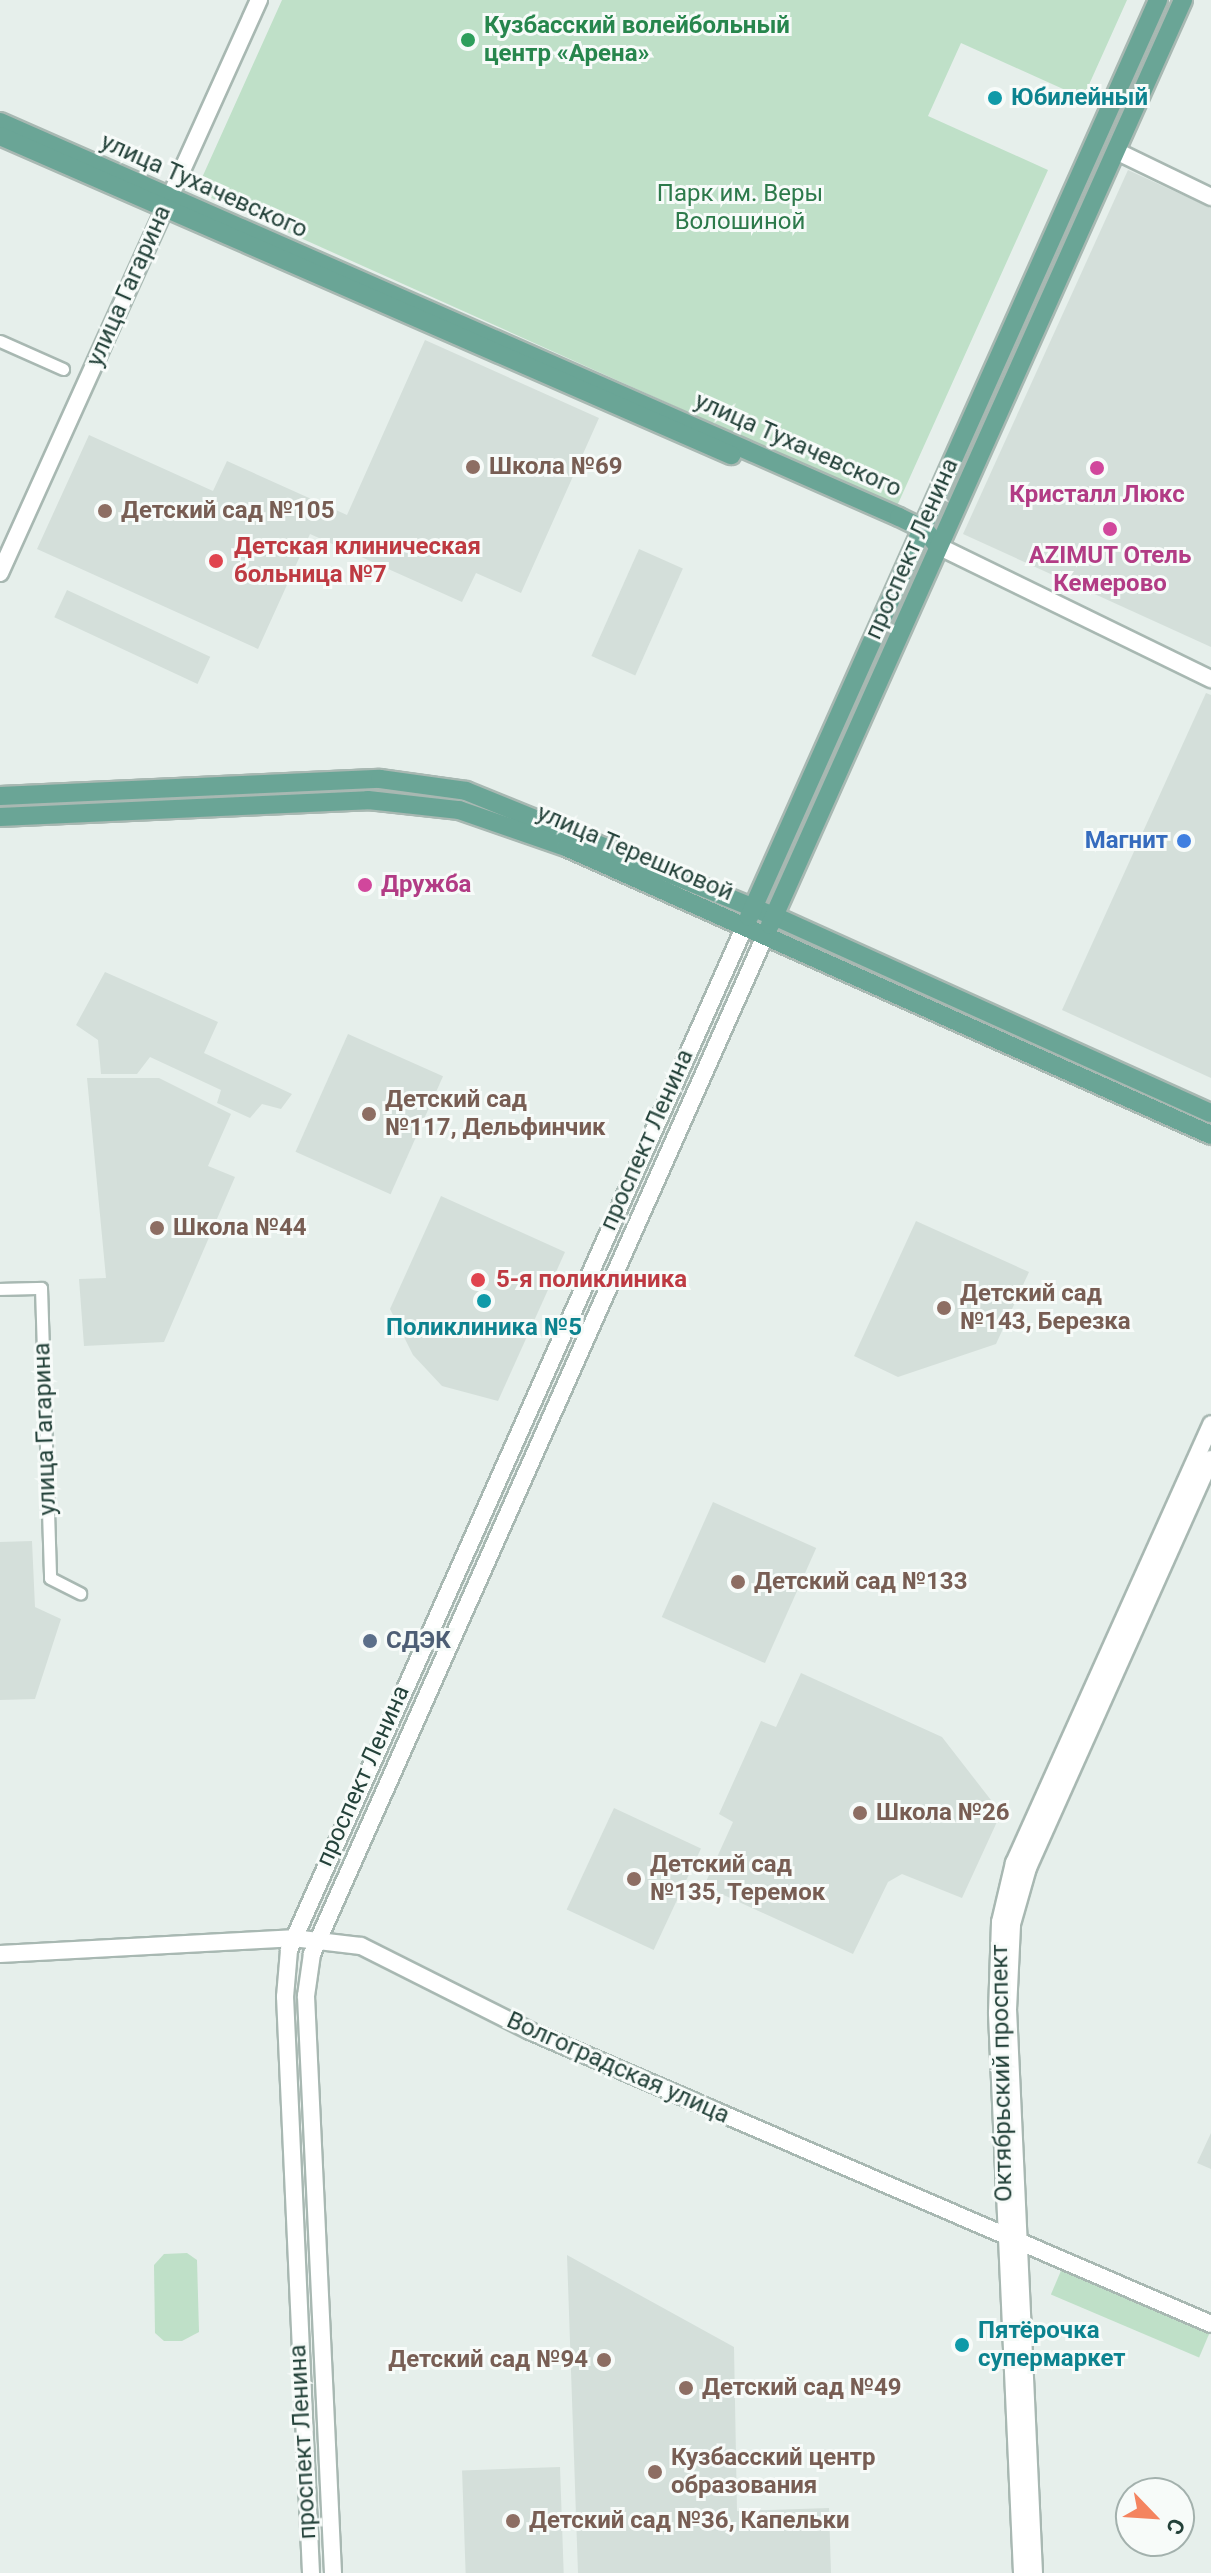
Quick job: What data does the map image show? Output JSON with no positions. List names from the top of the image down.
{
  "streets": {
    "main road": [
      "улица Тухачевского",
      "улица Гагарина",
      "проспект Ленина",
      "улица Терешковой",
      "Волгоградская улица",
      "Октябрьский проспект"
    ]
  },
  "crossings": [
    ["улица Тухачевского", "улица Гагарина"],
    ["улица Тухачевского", "проспект Ленина"],
    ["проспект Ленина", "улица Терешковой"],
    ["проспект Ленина", "Волгоградская улица"],
    ["Волгоградская улица", "Октябрьский проспект"]
  ],
  "parks": ["Парк им. Веры Волошиной"],
  "places": [
    "Кузбасский волейбольный центр «Арена»",
    "Юбилейный",
    "Школа №69",
    "Кристалл Люкс",
    "Детский сад №105",
    "AZIMUT Отель Кемерово",
    "Детская клиническая больница №7",
    "Магнит",
    "Дружба",
    "Детский сад №117, Дельфинчик",
    "Школа №44",
    "5-я поликлиника",
    "Поликлиника №5",
    "Детский сад №143, Березка",
    "Детский сад №133",
    "СДЭК",
    "Школа №26",
    "Детский сад №135, Теремок",
    "Пятёрочка супермаркет",
    "Детский сад №94",
    "Детский сад №49",
    "Кузбасский центр образования",
    "Детский сад №36, Капельки"
  ],
  "north": "bottom right"
}
